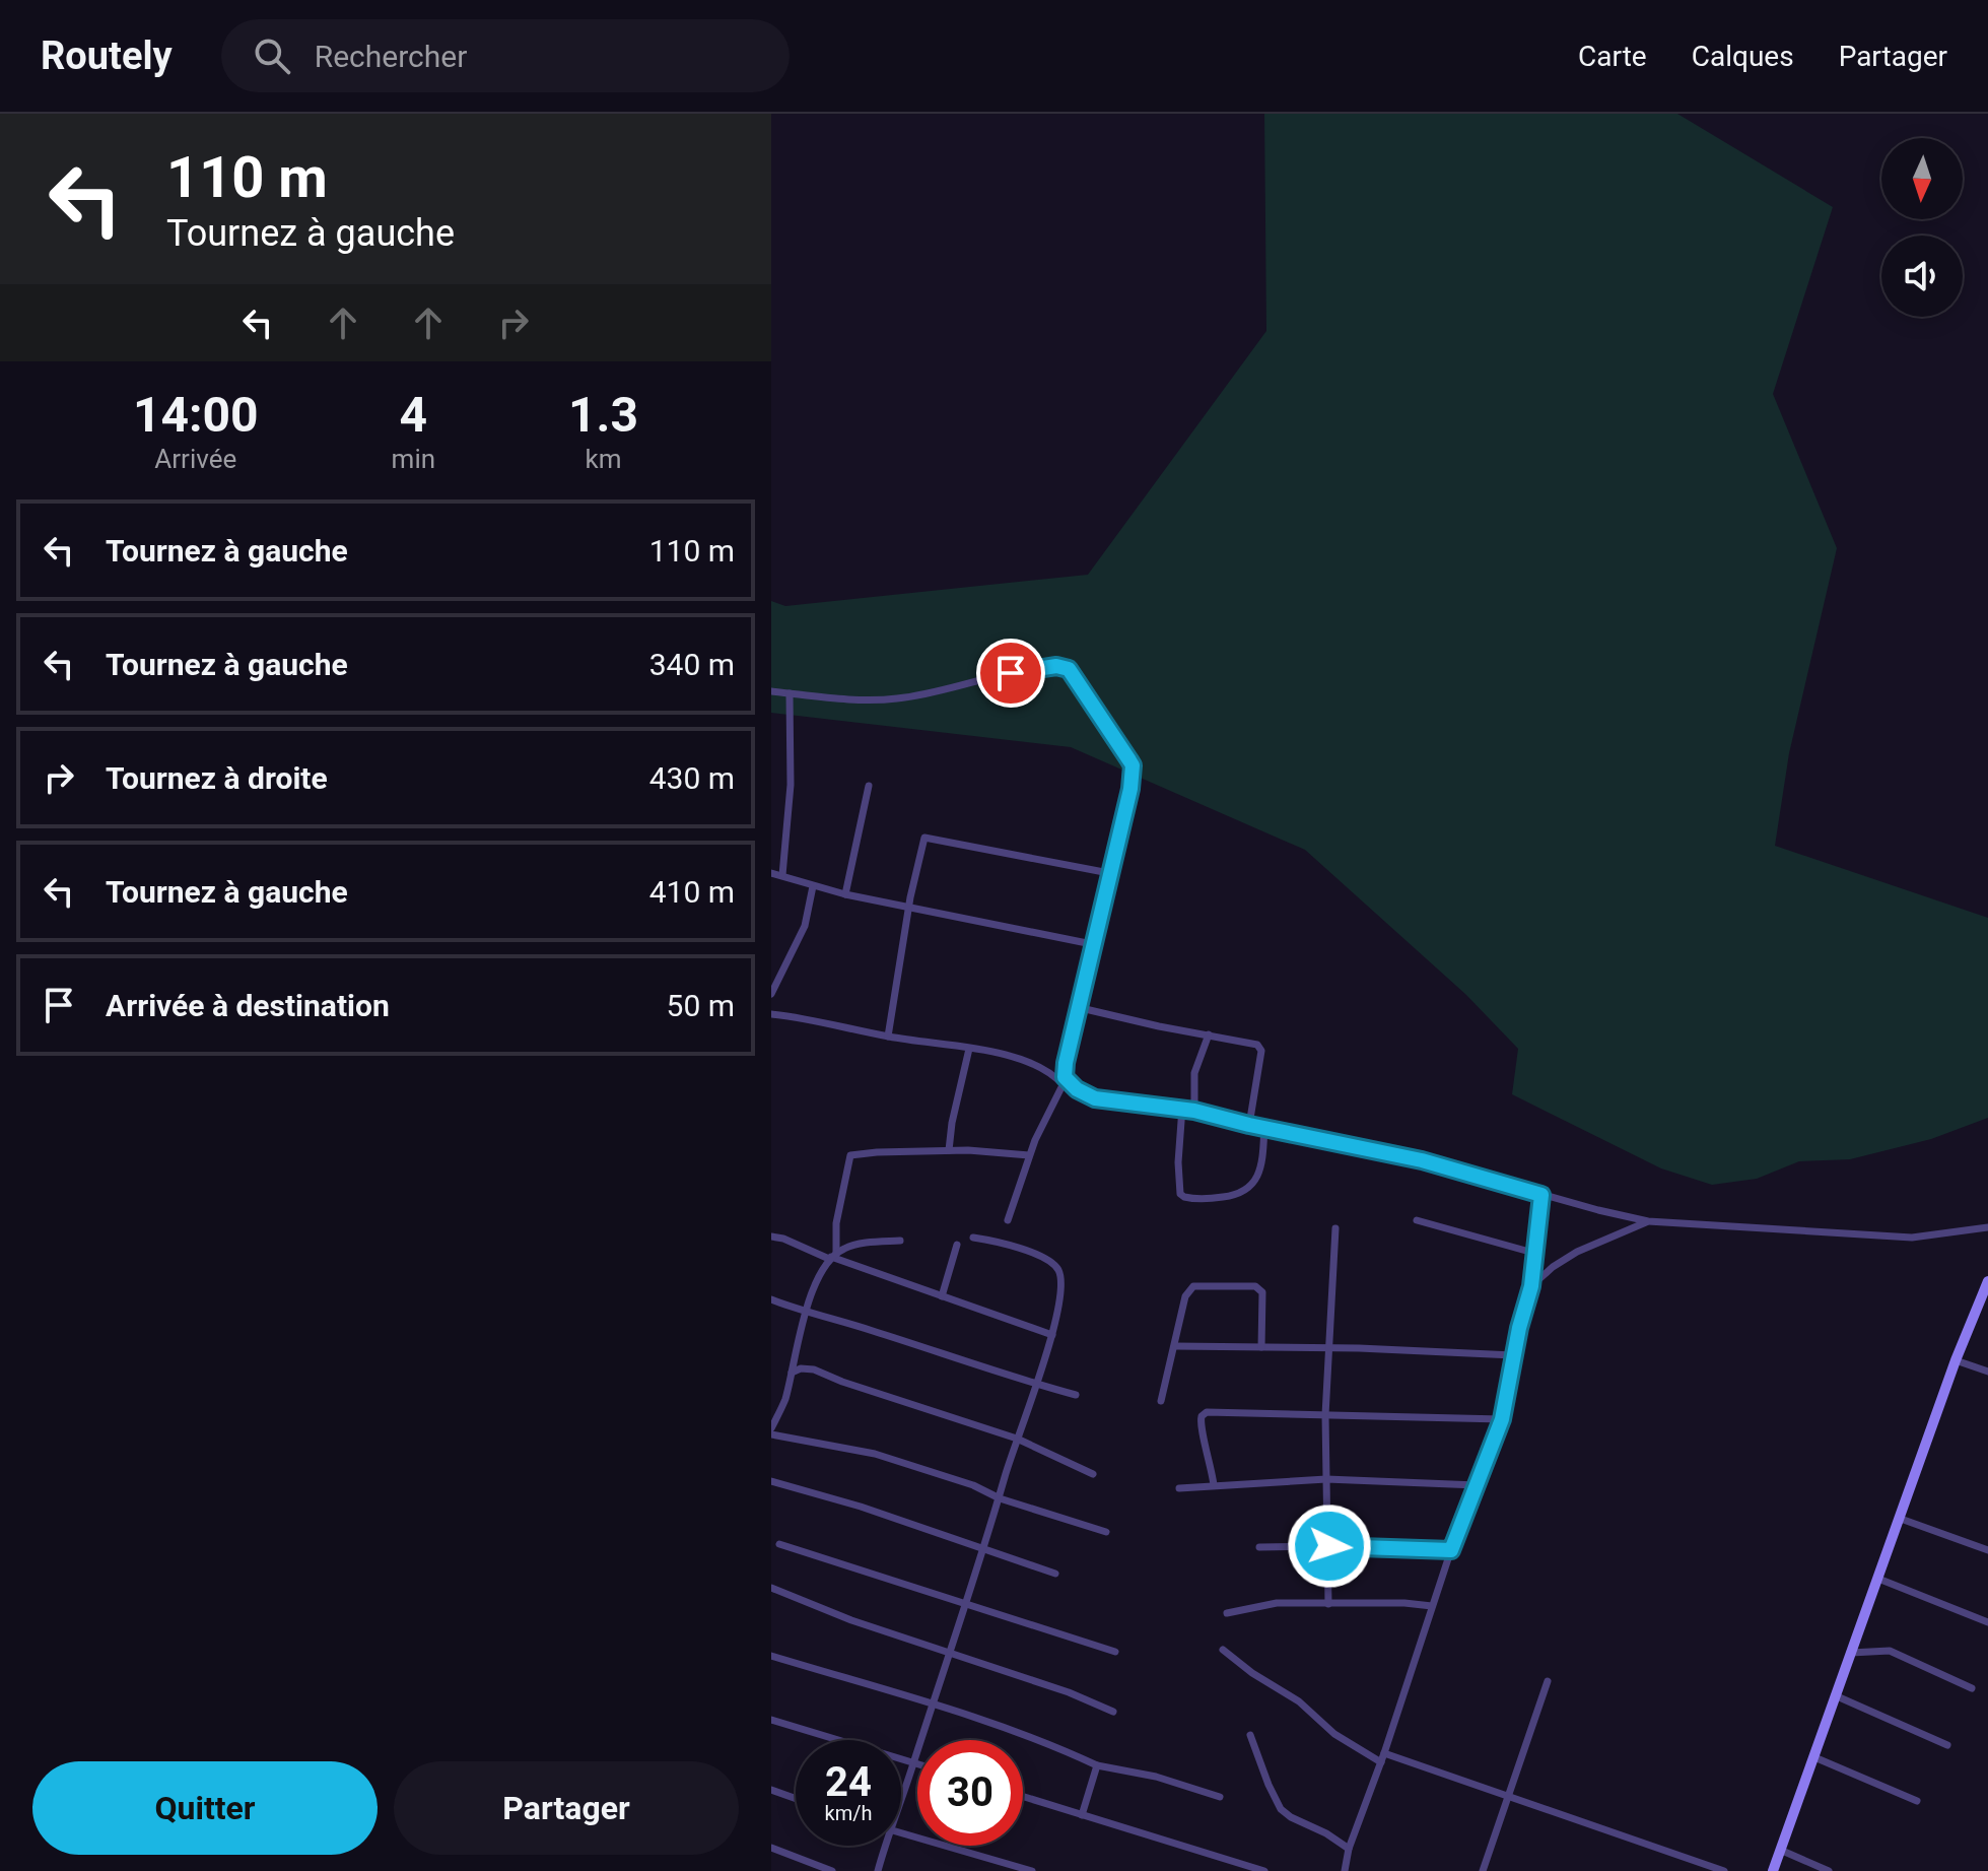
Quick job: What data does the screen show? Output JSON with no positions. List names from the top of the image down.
{
  "north": "bottom",
  "page": {
    "header": "Routely",
    "search": "Rechercher",
    "nav": ["Carte", "Calques", "Partager"],
    "turn": ["110 m", "Tournez à gauche"],
    "eta": [
      "14:00",
      "Arrivée",
      "4",
      "min",
      "1.3",
      "km"
    ],
    "list": [
      {
        "name": "Tournez à gauche",
        "value": "110 m"
      },
      {
        "name": "Tournez à gauche",
        "value": "340 m"
      },
      {
        "name": "Tournez à droite",
        "value": "430 m"
      },
      {
        "name": "Tournez à gauche",
        "value": "410 m"
      },
      {
        "name": "Arrivée à destination",
        "value": "50 m"
      }
    ],
    "speed": "24 km/h",
    "limit": "30",
    "buttons": ["Quitter", "Partager"]
  }
}
